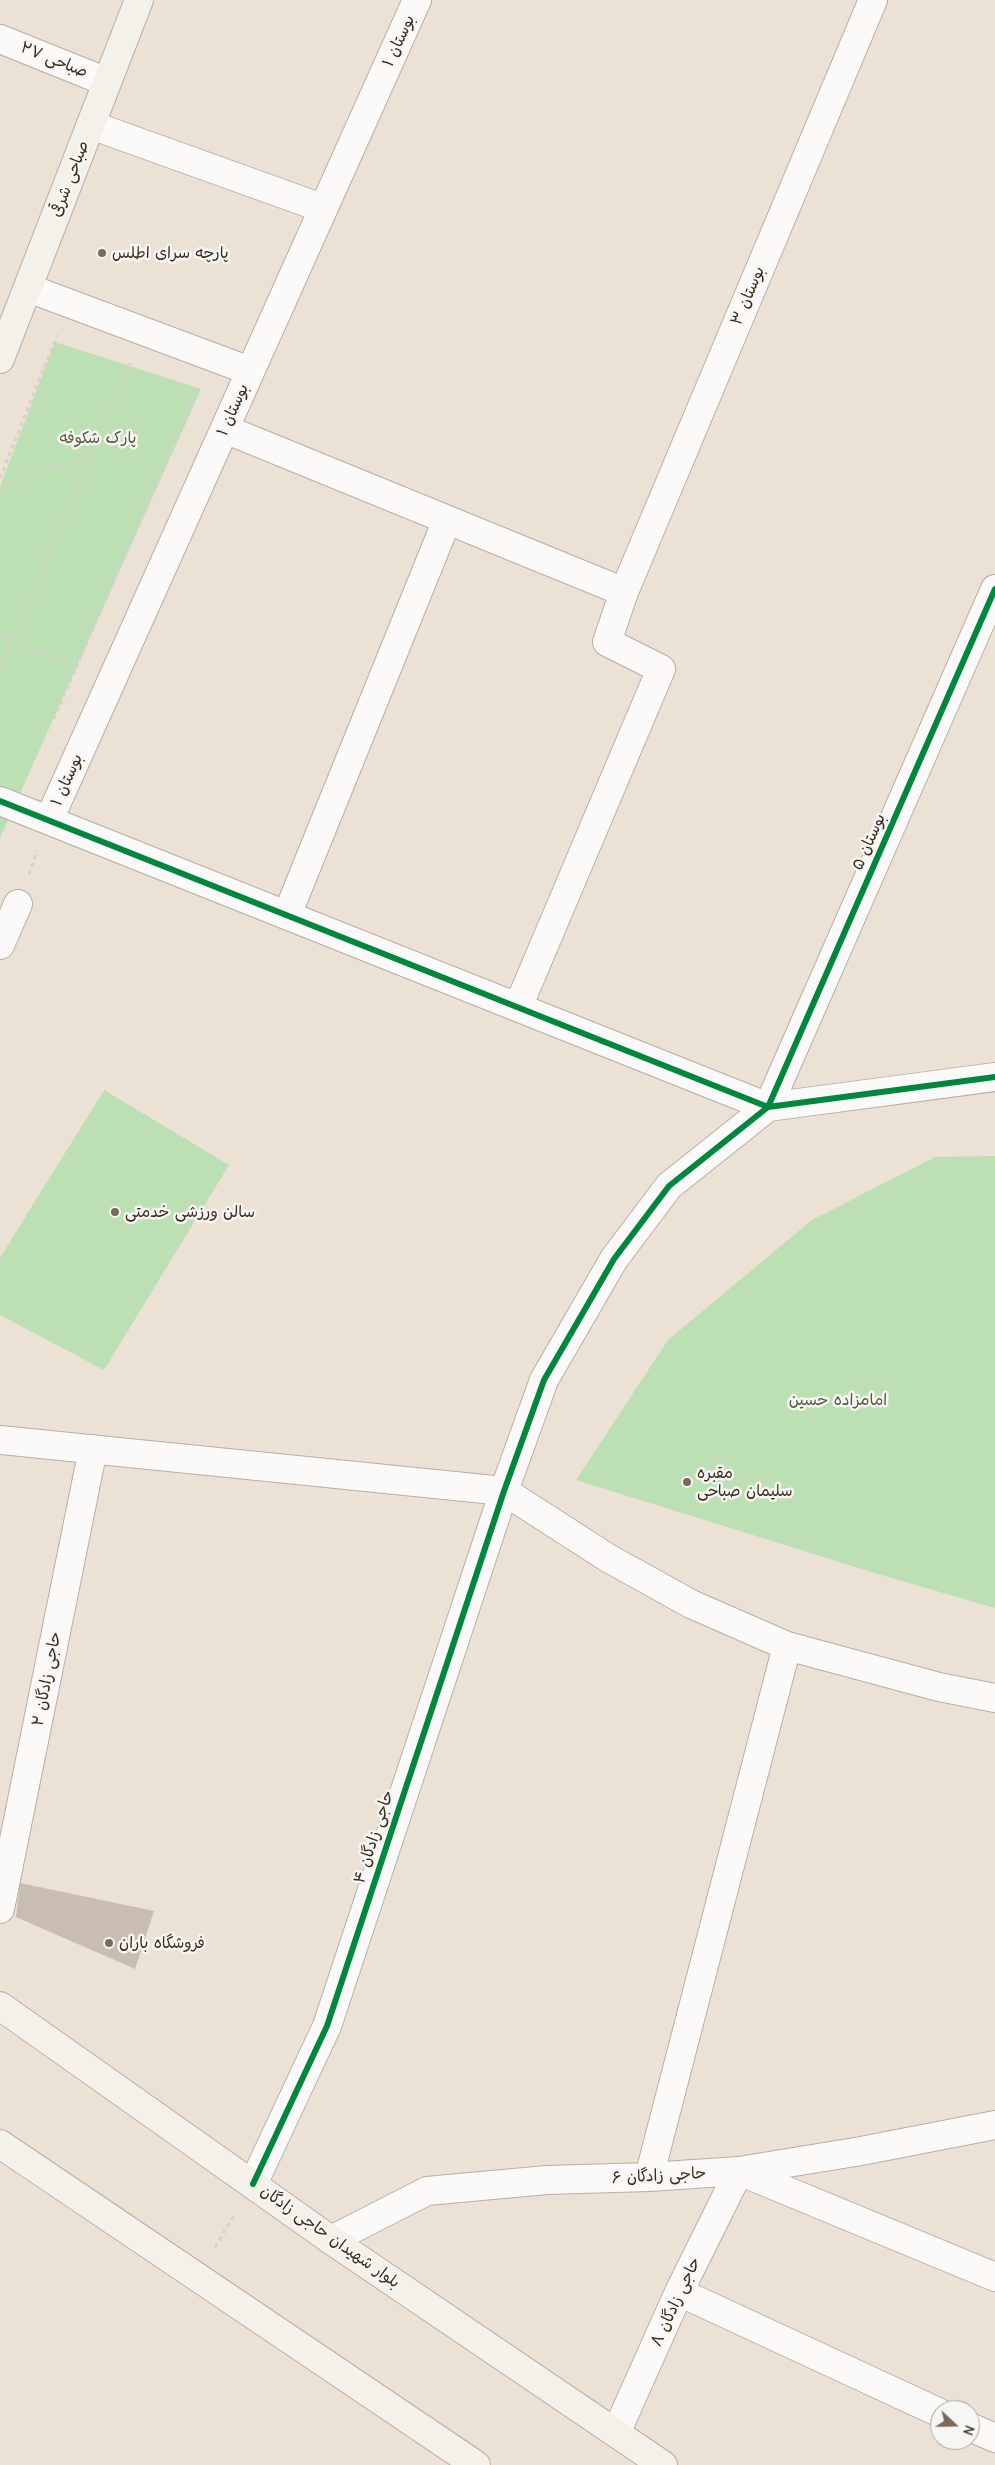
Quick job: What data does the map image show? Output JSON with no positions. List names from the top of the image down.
{
  "streets": {
    "main road": ["صباحی شرقی", "بلوار شهیدان حاجی زادگان"],
    "street": [
      "بوستان ۱",
      "صباحی ۲۷",
      "بوستان ۳",
      "بوستان ۵",
      "حاجی زادگان ۲",
      "حاجی زادگان ۴",
      "حاجی زادگان ۶",
      "حاجی زادگان ۸"
    ]
  },
  "crossings": [
    ["صباحی ۲۷", "صباحی شرقی"],
    ["بوستان ۵", "حاجی زادگان ۴"],
    ["حاجی زادگان ۴", "بلوار شهیدان حاجی زادگان"],
    ["حاجی زادگان ۶", "بلوار شهیدان حاجی زادگان"],
    ["حاجی زادگان ۶", "حاجی زادگان ۸"],
    ["بلوار شهیدان حاجی زادگان", "حاجی زادگان ۸"]
  ],
  "parks": ["پارک شکوفه", "امامزاده حسین"],
  "places": [
    "پارچه سرای اطلس",
    "سالن ورزشی خدمتی",
    "مقبره سلیمان صباحی",
    "فروشگاه باران"
  ],
  "north": "right"
}
